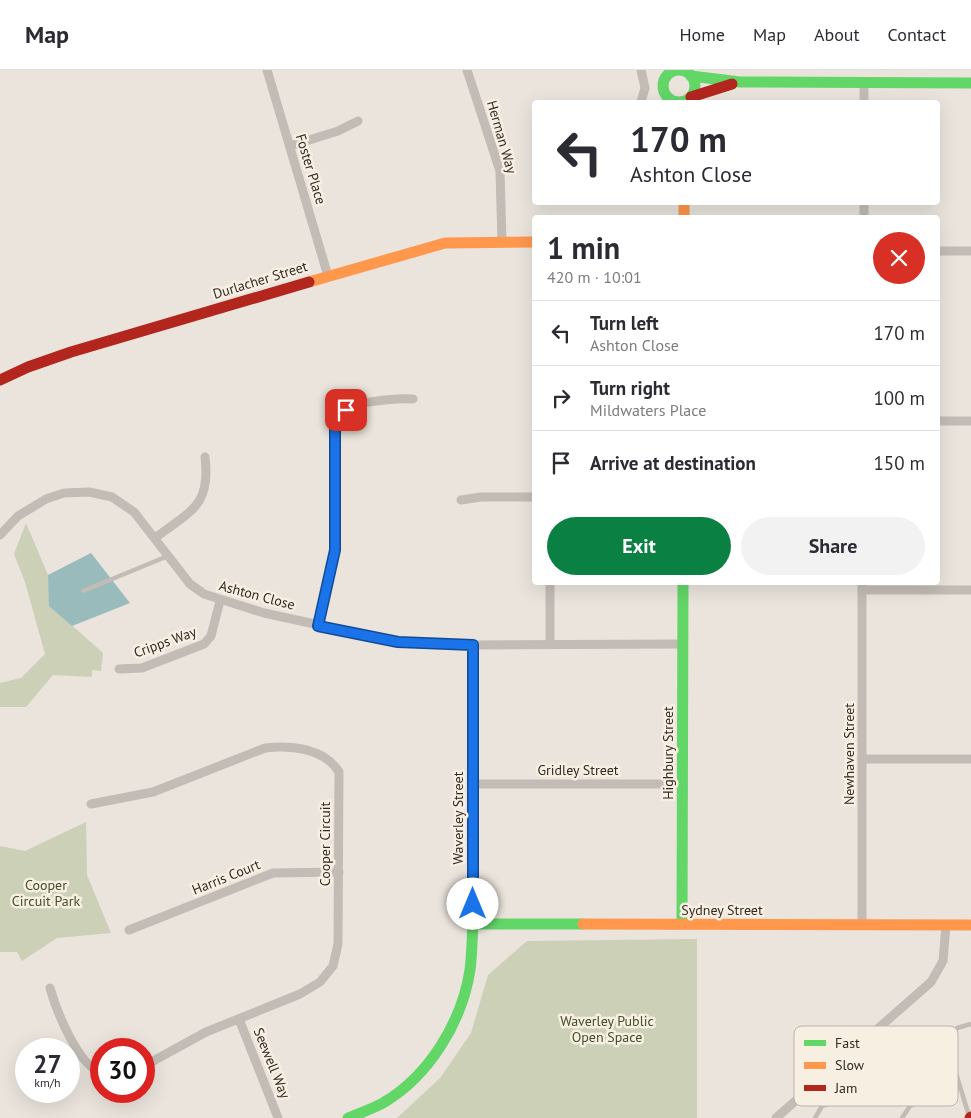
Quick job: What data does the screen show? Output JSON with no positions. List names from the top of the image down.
{
  "streets": {
    "street": [
      "Herman Way",
      "Foster Place",
      "Durlacher Street",
      "Ashton Close",
      "Cripps Way",
      "Highbury Street",
      "Newhaven Street",
      "Gridley Street",
      "Waverley Street",
      "Cooper Circuit",
      "Harris Court",
      "Sydney Street",
      "Seewell Way"
    ]
  },
  "crossings": [
    ["Herman Way", "Durlacher Street"],
    ["Foster Place", "Durlacher Street"],
    ["Ashton Close", "Cripps Way"],
    ["Ashton Close", "Highbury Street"],
    ["Ashton Close", "Waverley Street"],
    ["Highbury Street", "Gridley Street"],
    ["Highbury Street", "Sydney Street"],
    ["Newhaven Street", "Sydney Street"],
    ["Gridley Street", "Waverley Street"],
    ["Waverley Street", "Sydney Street"],
    ["Cooper Circuit", "Harris Court"],
    ["Cooper Circuit", "Seewell Way"]
  ],
  "parks": ["Cooper Circuit Park", "Waverley Public Open Space"],
  "legend": ["Fast", "Slow", "Jam"],
  "page": {
    "header": "Map",
    "nav": [
      "Home",
      "Map",
      "About",
      "Contact"
    ],
    "turn": ["170 m", "Ashton Close"],
    "heading": ["1 min", "420 m · 10:01"],
    "list": [
      {
        "name": "Turn left",
        "note": "Ashton Close",
        "value": "170 m"
      },
      {
        "name": "Turn right",
        "note": "Mildwaters Place",
        "value": "100 m"
      },
      {
        "name": "Arrive at destination",
        "value": "150 m"
      }
    ],
    "buttons": ["Exit", "Share"],
    "speed": "27 km/h",
    "limit": "30"
  }
}
